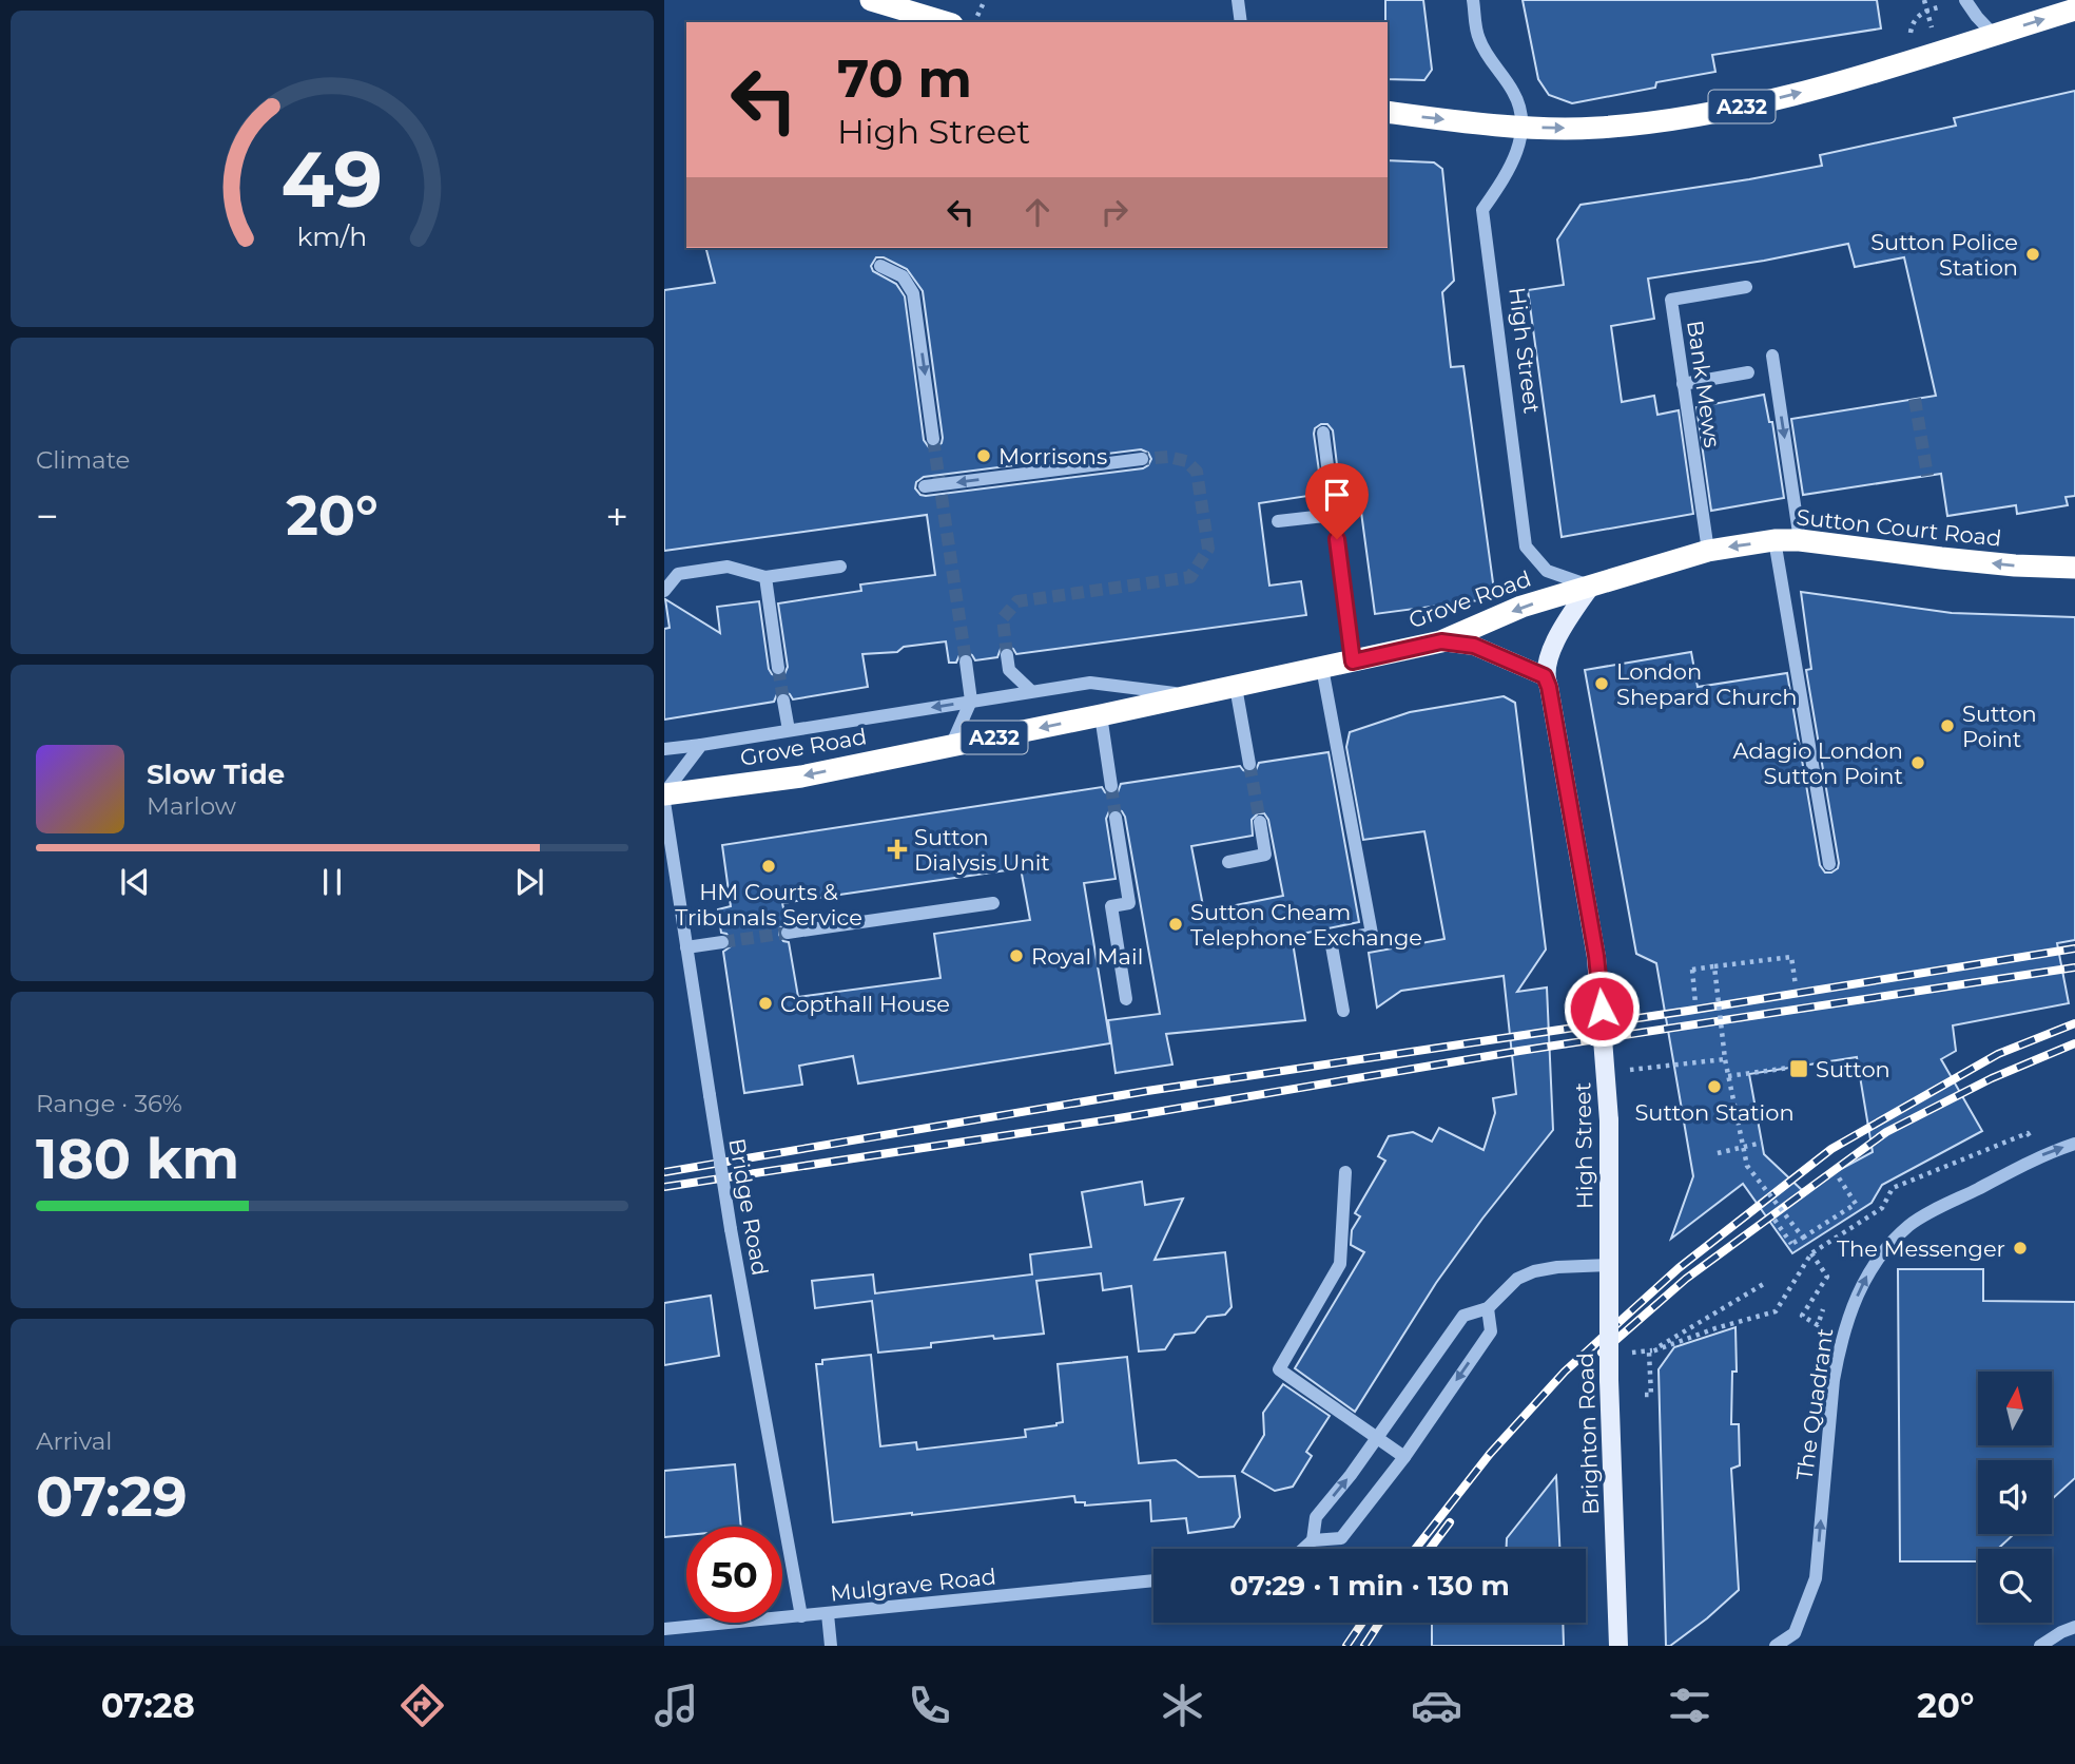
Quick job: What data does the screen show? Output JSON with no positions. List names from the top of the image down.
{
  "streets": {
    "highway": ["A232", "Sutton Court Road", "Grove Road"],
    "main road": ["High Street", "Brighton Road"],
    "street": [
      "Bank Mews",
      "Bridge Road",
      "The Quadrant",
      "Mulgrave Road"
    ]
  },
  "crossings": [
    ["A232", "High Street"],
    ["High Street", "Sutton Court Road"],
    ["High Street", "Grove Road"],
    ["High Street", "Brighton Road"],
    ["Bank Mews", "Sutton Court Road"],
    ["Sutton Court Road", "Grove Road"],
    ["Bridge Road", "Mulgrave Road"]
  ],
  "one_way": ["Sutton Court Road", "Grove Road", "The Quadrant"],
  "places": {
    "other": [
      "Sutton Police Station",
      "Morrisons",
      "London Shepard Church",
      "Sutton Point",
      "Adagio London Sutton Point",
      "HM Courts & Tribunals Service",
      "Sutton Cheam Telephone Exchange",
      "Royal Mail",
      "Copthall House",
      "Sutton Station",
      "The Messenger"
    ],
    "health": ["Sutton Dialysis Unit"],
    "transit": ["Sutton"]
  },
  "north": "top",
  "page": {
    "turn": ["70 m", "High Street"],
    "tile": [
      "Climate",
      ["Range · 36%", "180 km"],
      ["Arrival", "07:29"]
    ],
    "heat": ["−", "20°", "+"],
    "song": ["Slow Tide", "Marlow"],
    "limit": "50",
    "trip": "07:29 · 1 min · 130 m",
    "tabs": ["07:28", "20°"],
    "gauge": ["49", "km/h"]
  }
}
